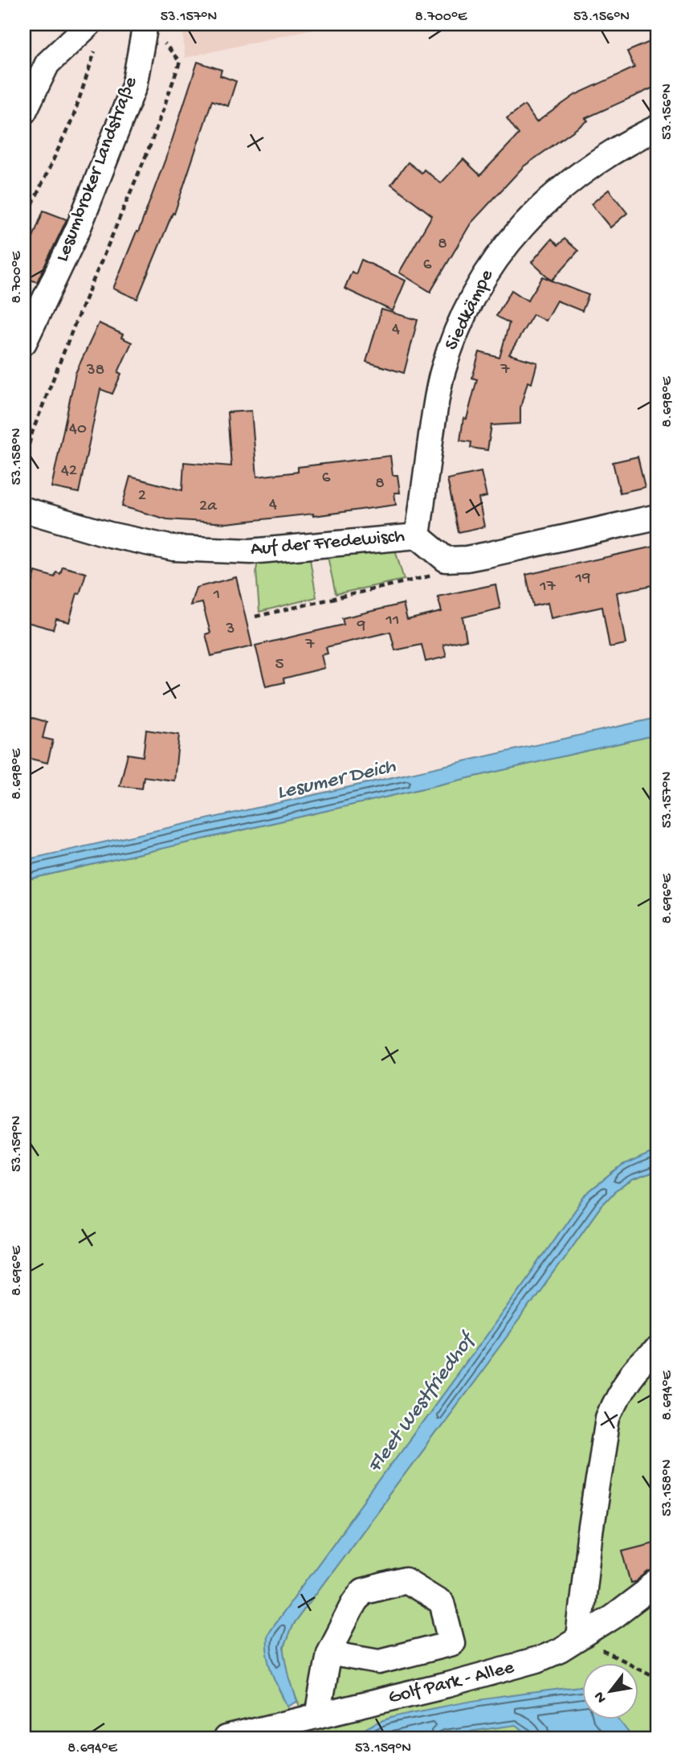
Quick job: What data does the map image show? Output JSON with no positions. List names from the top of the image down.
{
  "streets": {
    "street": [
      "Lesumbroker Landstraße",
      "Siedkämpe",
      "Auf der Fredewisch",
      "Golf Park - Allee"
    ]
  },
  "crossings": [
    ["Siedkämpe", "Auf der Fredewisch"]
  ],
  "water": ["Lesumer Deich", "Fleet Westfriedhof"],
  "house_numbers": [
    "8",
    "6",
    "4",
    "7",
    "38",
    "40",
    "42",
    "6",
    "8",
    "2",
    "4",
    "2a",
    "19",
    "17",
    "1",
    "11",
    "9",
    "3",
    "7",
    "5"
  ],
  "north": "bottom left",
  "coordinates": [
    "53.157°N",
    "8.700°E",
    "53.156°N",
    "8.698°E",
    "53.158°N",
    "8.696°E",
    "53.159°N",
    "8.694°E"
  ]
}
